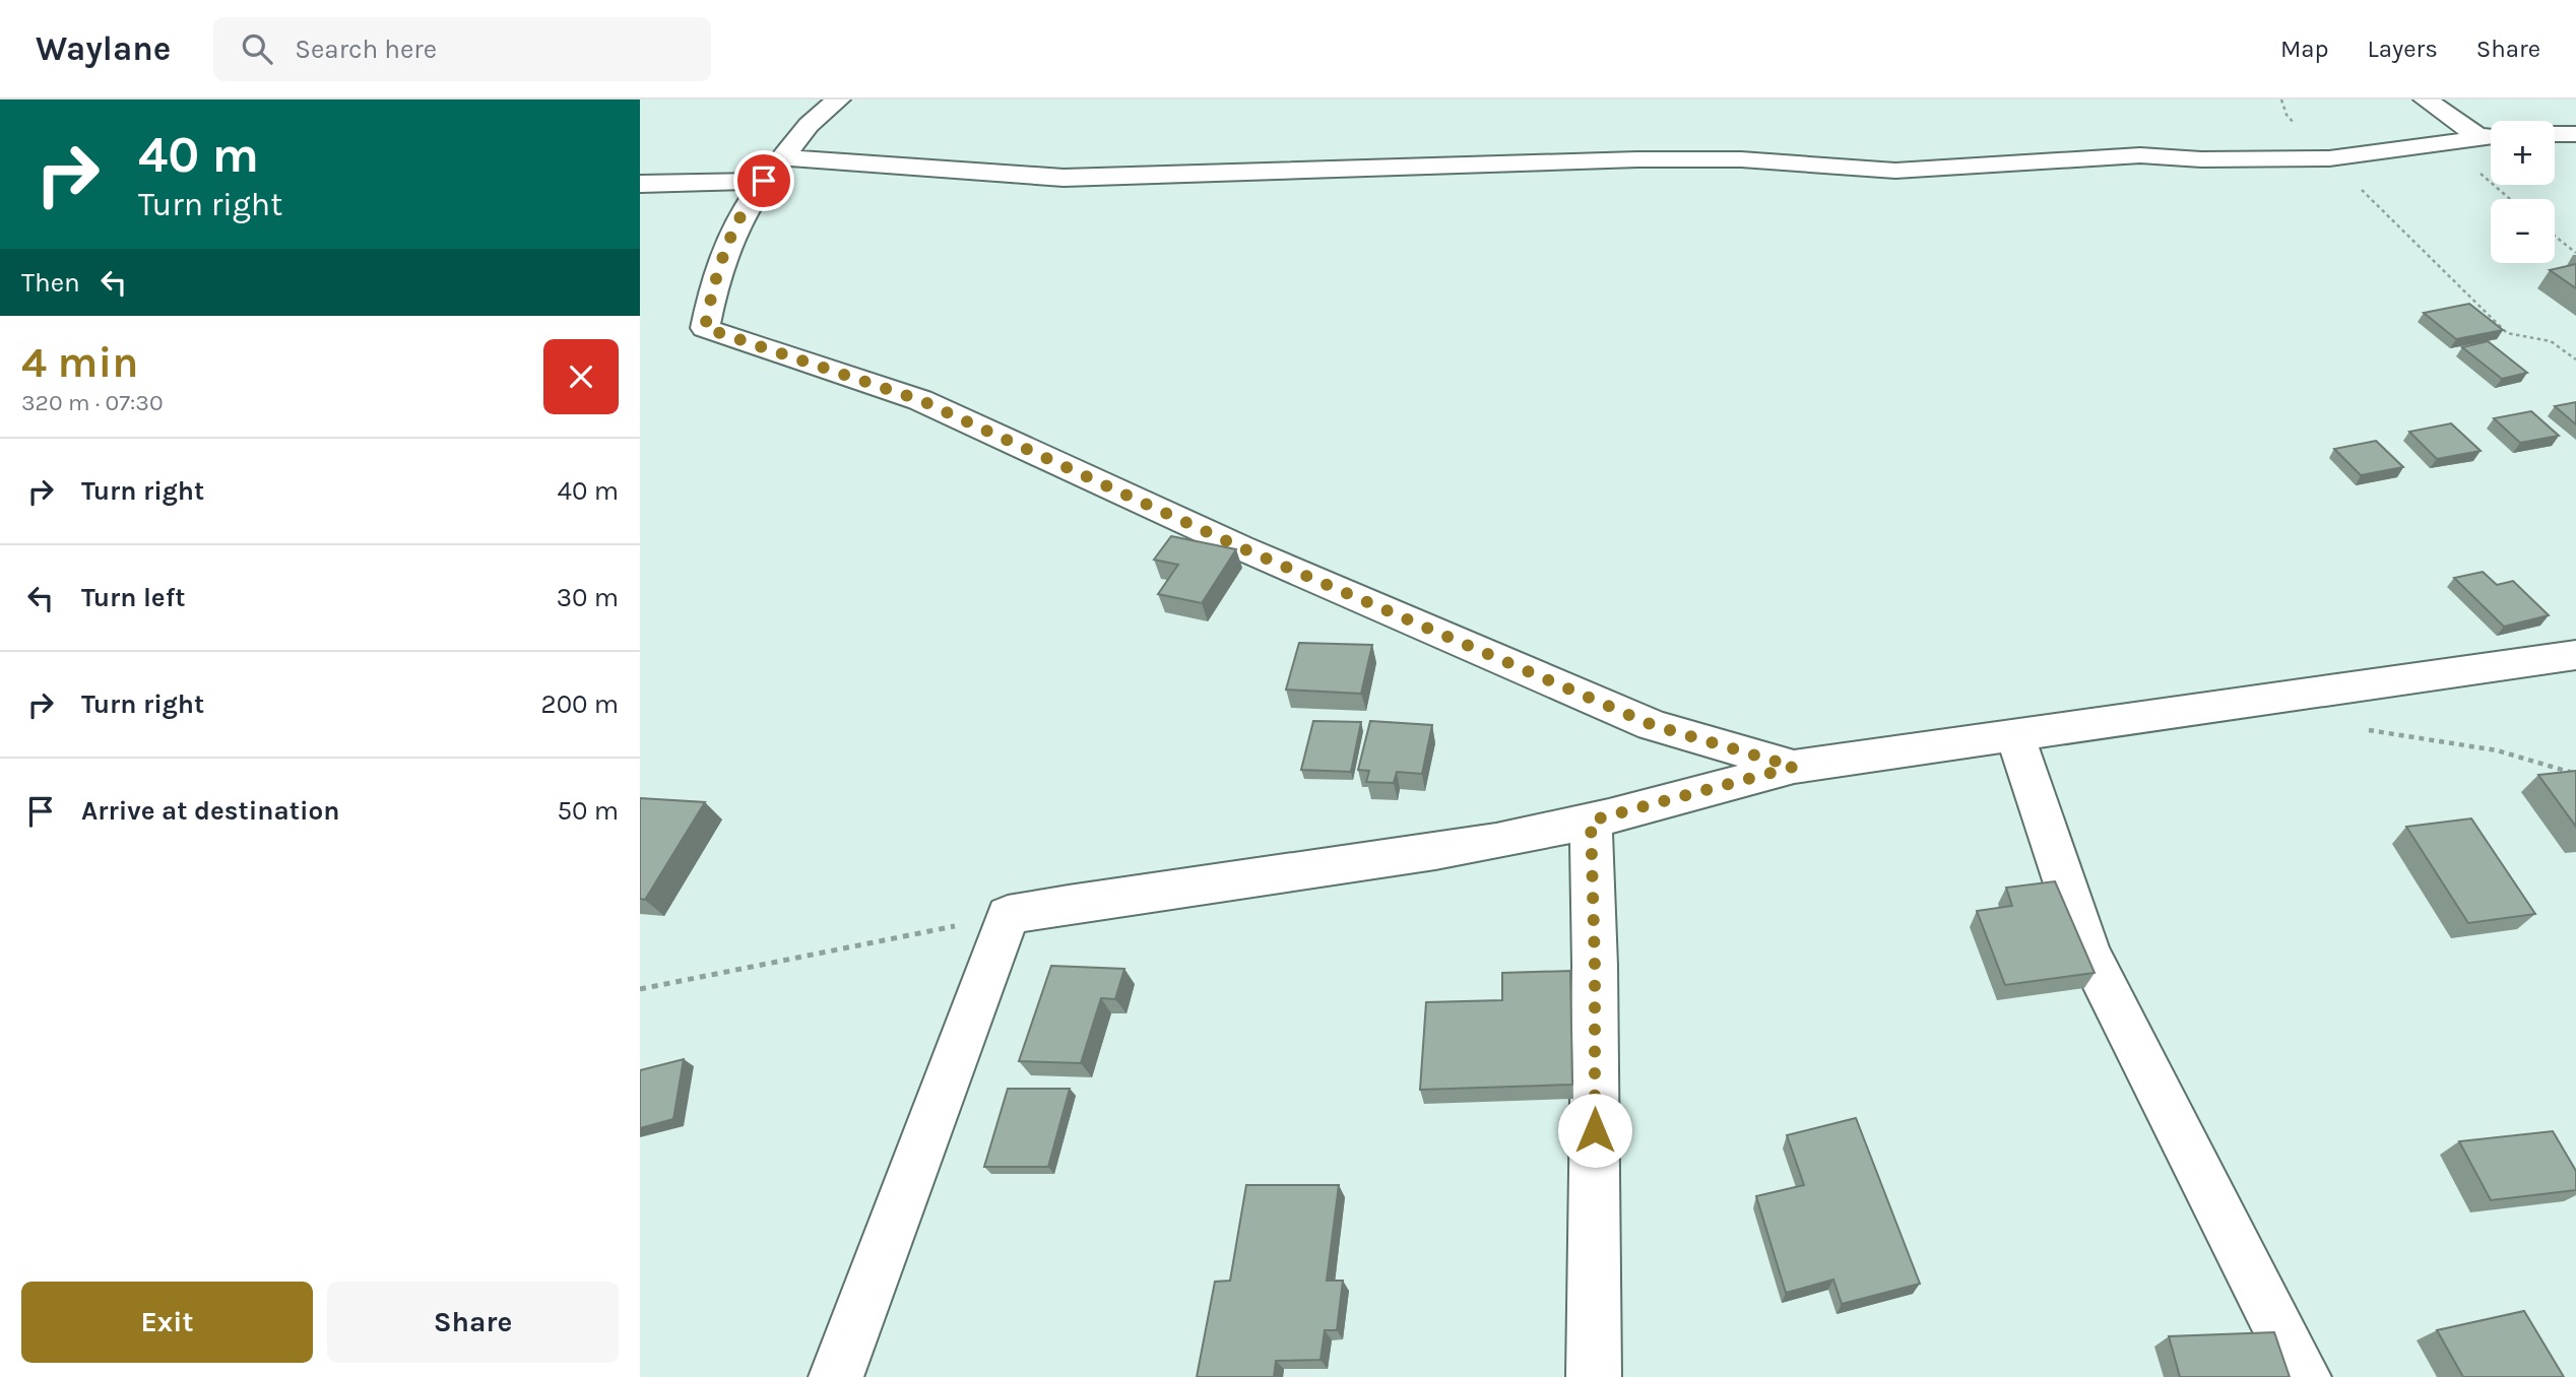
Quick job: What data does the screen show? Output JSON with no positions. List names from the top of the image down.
{
  "page": {
    "header": "Waylane",
    "search": "Search here",
    "nav": ["Map", "Layers", "Share"],
    "turn": ["40 m", "Turn right"],
    "map_buttons": ["+", "−"],
    "then": "Then",
    "heading": ["4 min", "320 m · 07:30"],
    "list": [
      {
        "name": "Turn right",
        "value": "40 m"
      },
      {
        "name": "Turn left",
        "value": "30 m"
      },
      {
        "name": "Turn right",
        "value": "200 m"
      },
      {
        "name": "Arrive at destination",
        "value": "50 m"
      }
    ],
    "buttons": ["Exit", "Share"]
  }
}
